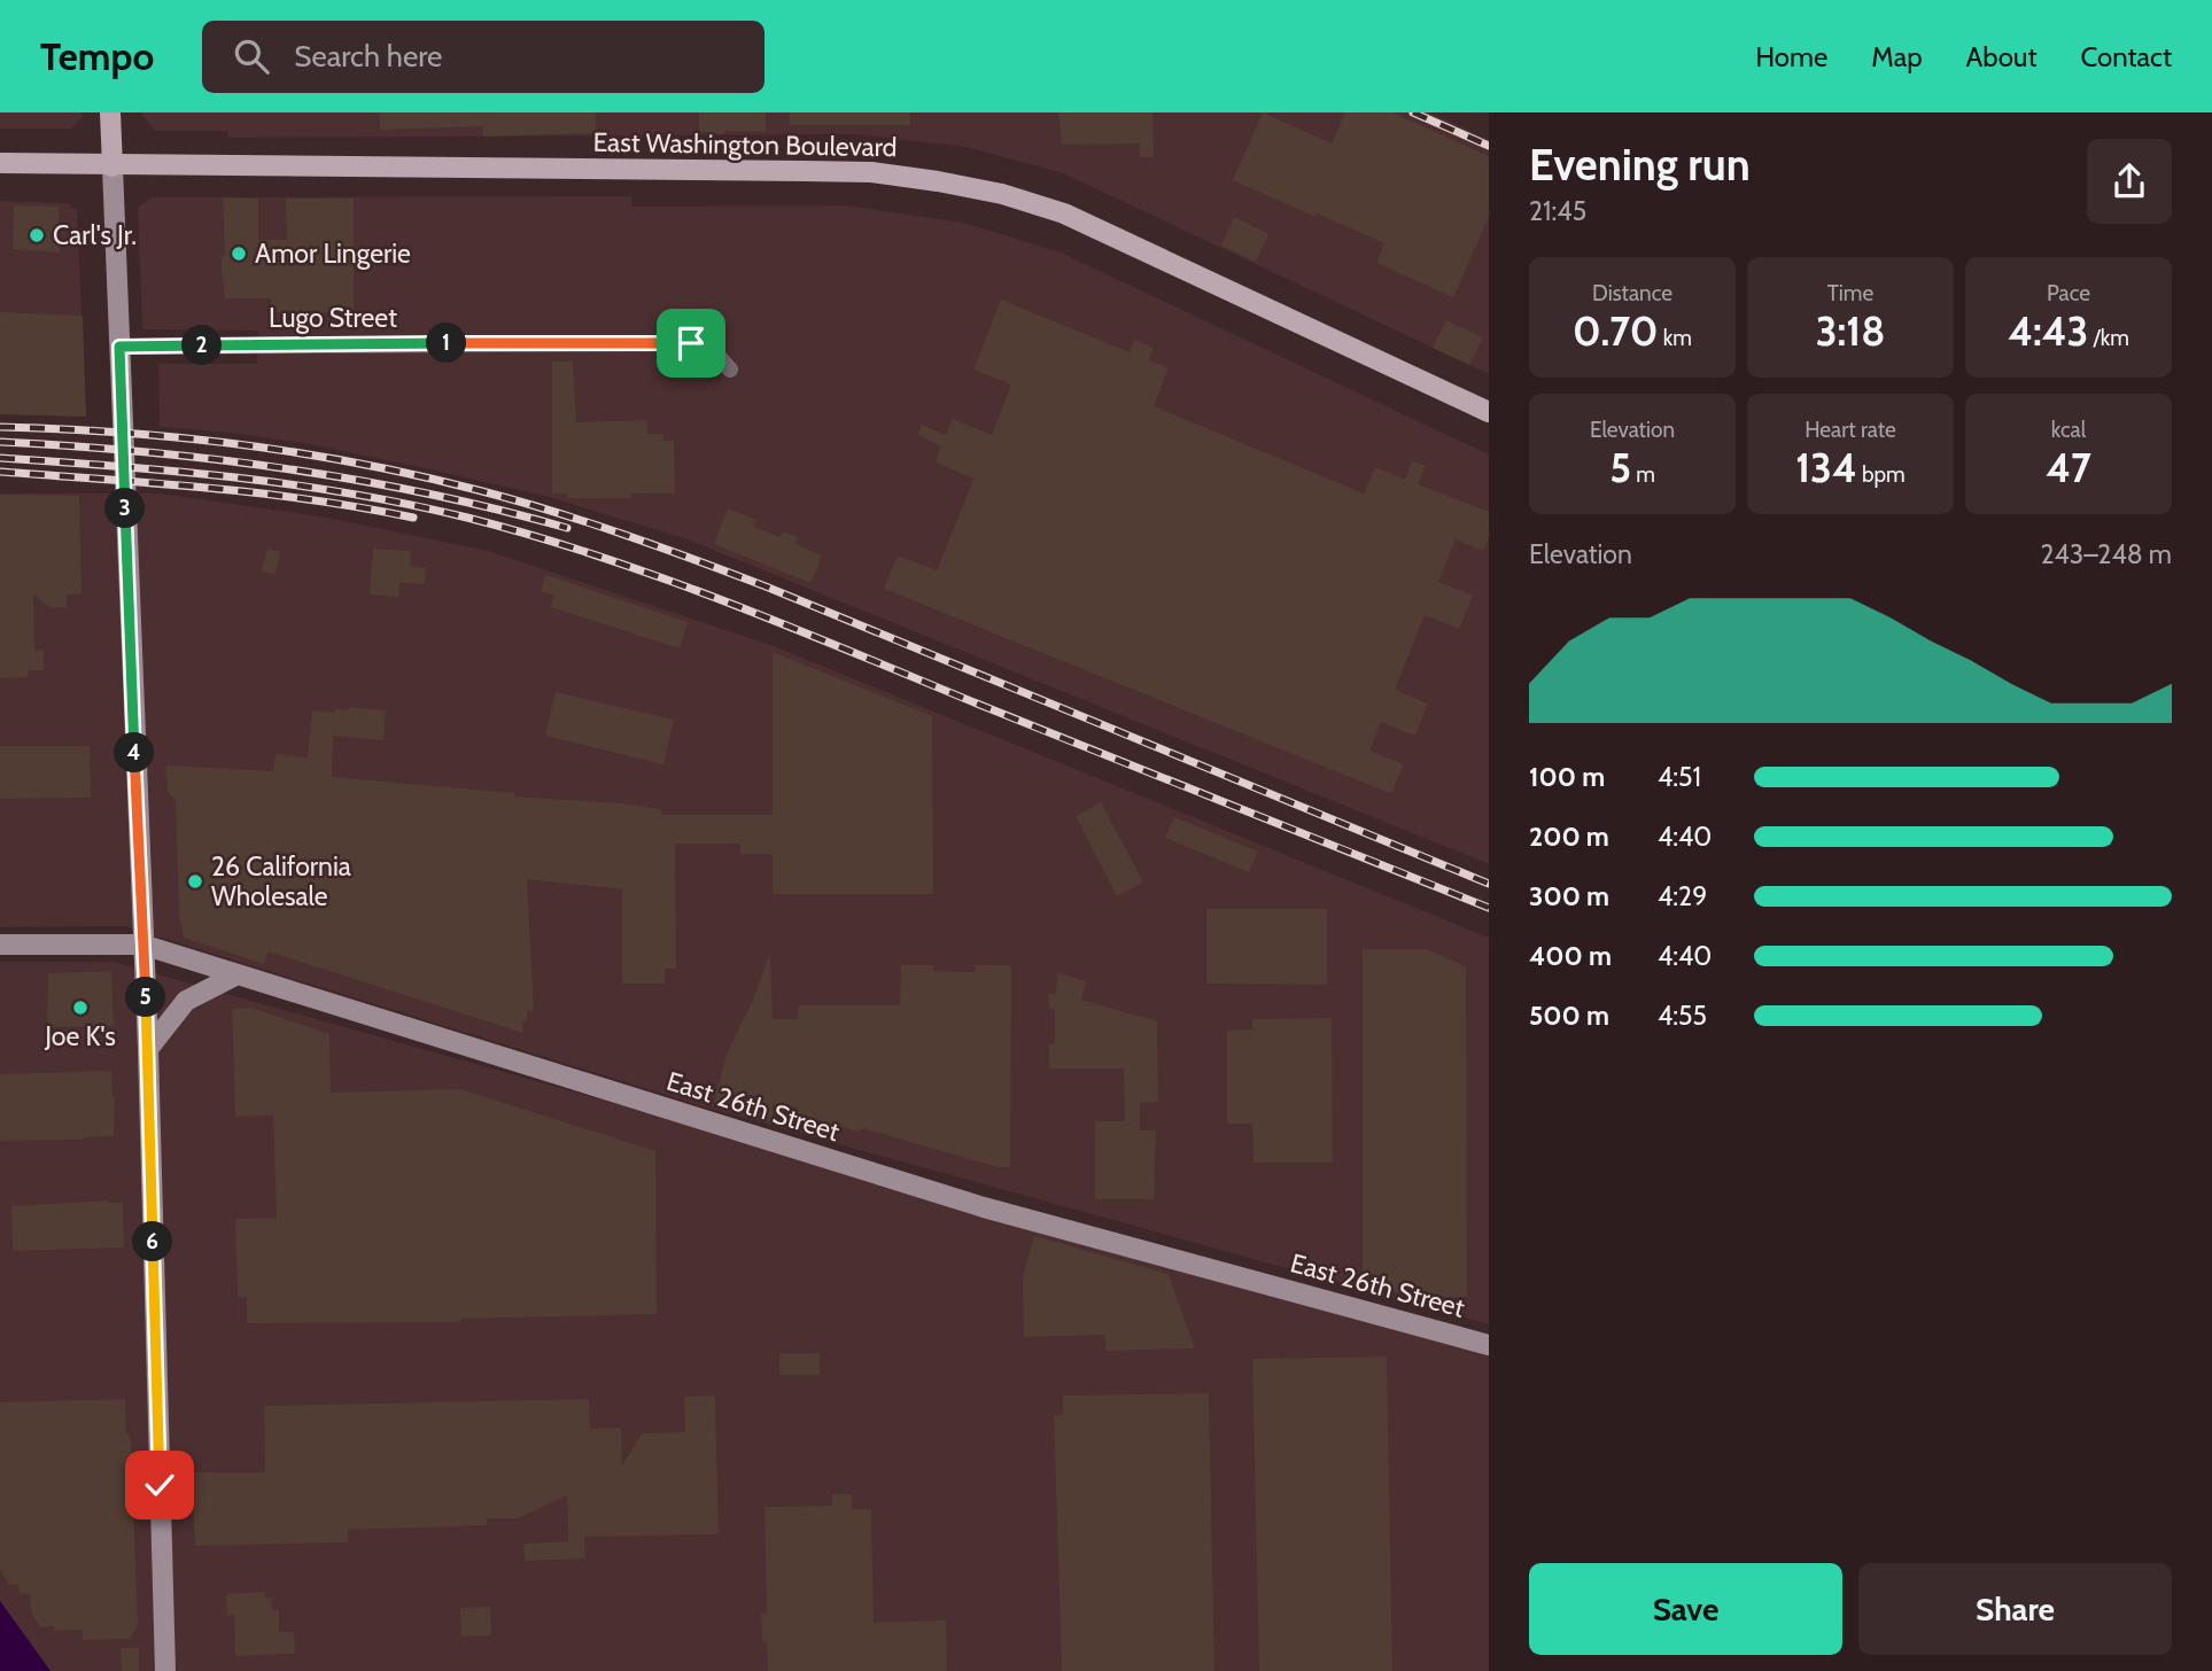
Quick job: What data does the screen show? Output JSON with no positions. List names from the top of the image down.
{
  "streets": {
    "main road": ["East Washington Boulevard", "East 26th Street"],
    "street": ["Lugo Street"]
  },
  "places": [
    "Carl's Jr.",
    "Amor Lingerie",
    "26 California Wholesale",
    "Joe K's"
  ],
  "page": {
    "header": "Tempo",
    "search": "Search here",
    "nav": [
      "Home",
      "Map",
      "About",
      "Contact"
    ],
    "heading": ["Evening run", "21:45"],
    "stats": [
      ["Distance", "0.70 km"],
      ["Time", "3:18"],
      ["Pace", "4:43 /km"],
      ["Elevation", "5 m"],
      ["Heart rate", "134 bpm"],
      ["kcal", "47"]
    ],
    "pins": [
      "1",
      "2",
      "3",
      "4",
      "5",
      "6"
    ],
    "chart": ["Elevation", "243–248 m"],
    "list": [
      {
        "name": "100 m",
        "note": "4:51"
      },
      {
        "name": "200 m",
        "note": "4:40"
      },
      {
        "name": "300 m",
        "note": "4:29"
      },
      {
        "name": "400 m",
        "note": "4:40"
      },
      {
        "name": "500 m",
        "note": "4:55"
      }
    ],
    "buttons": ["Save", "Share"]
  }
}
